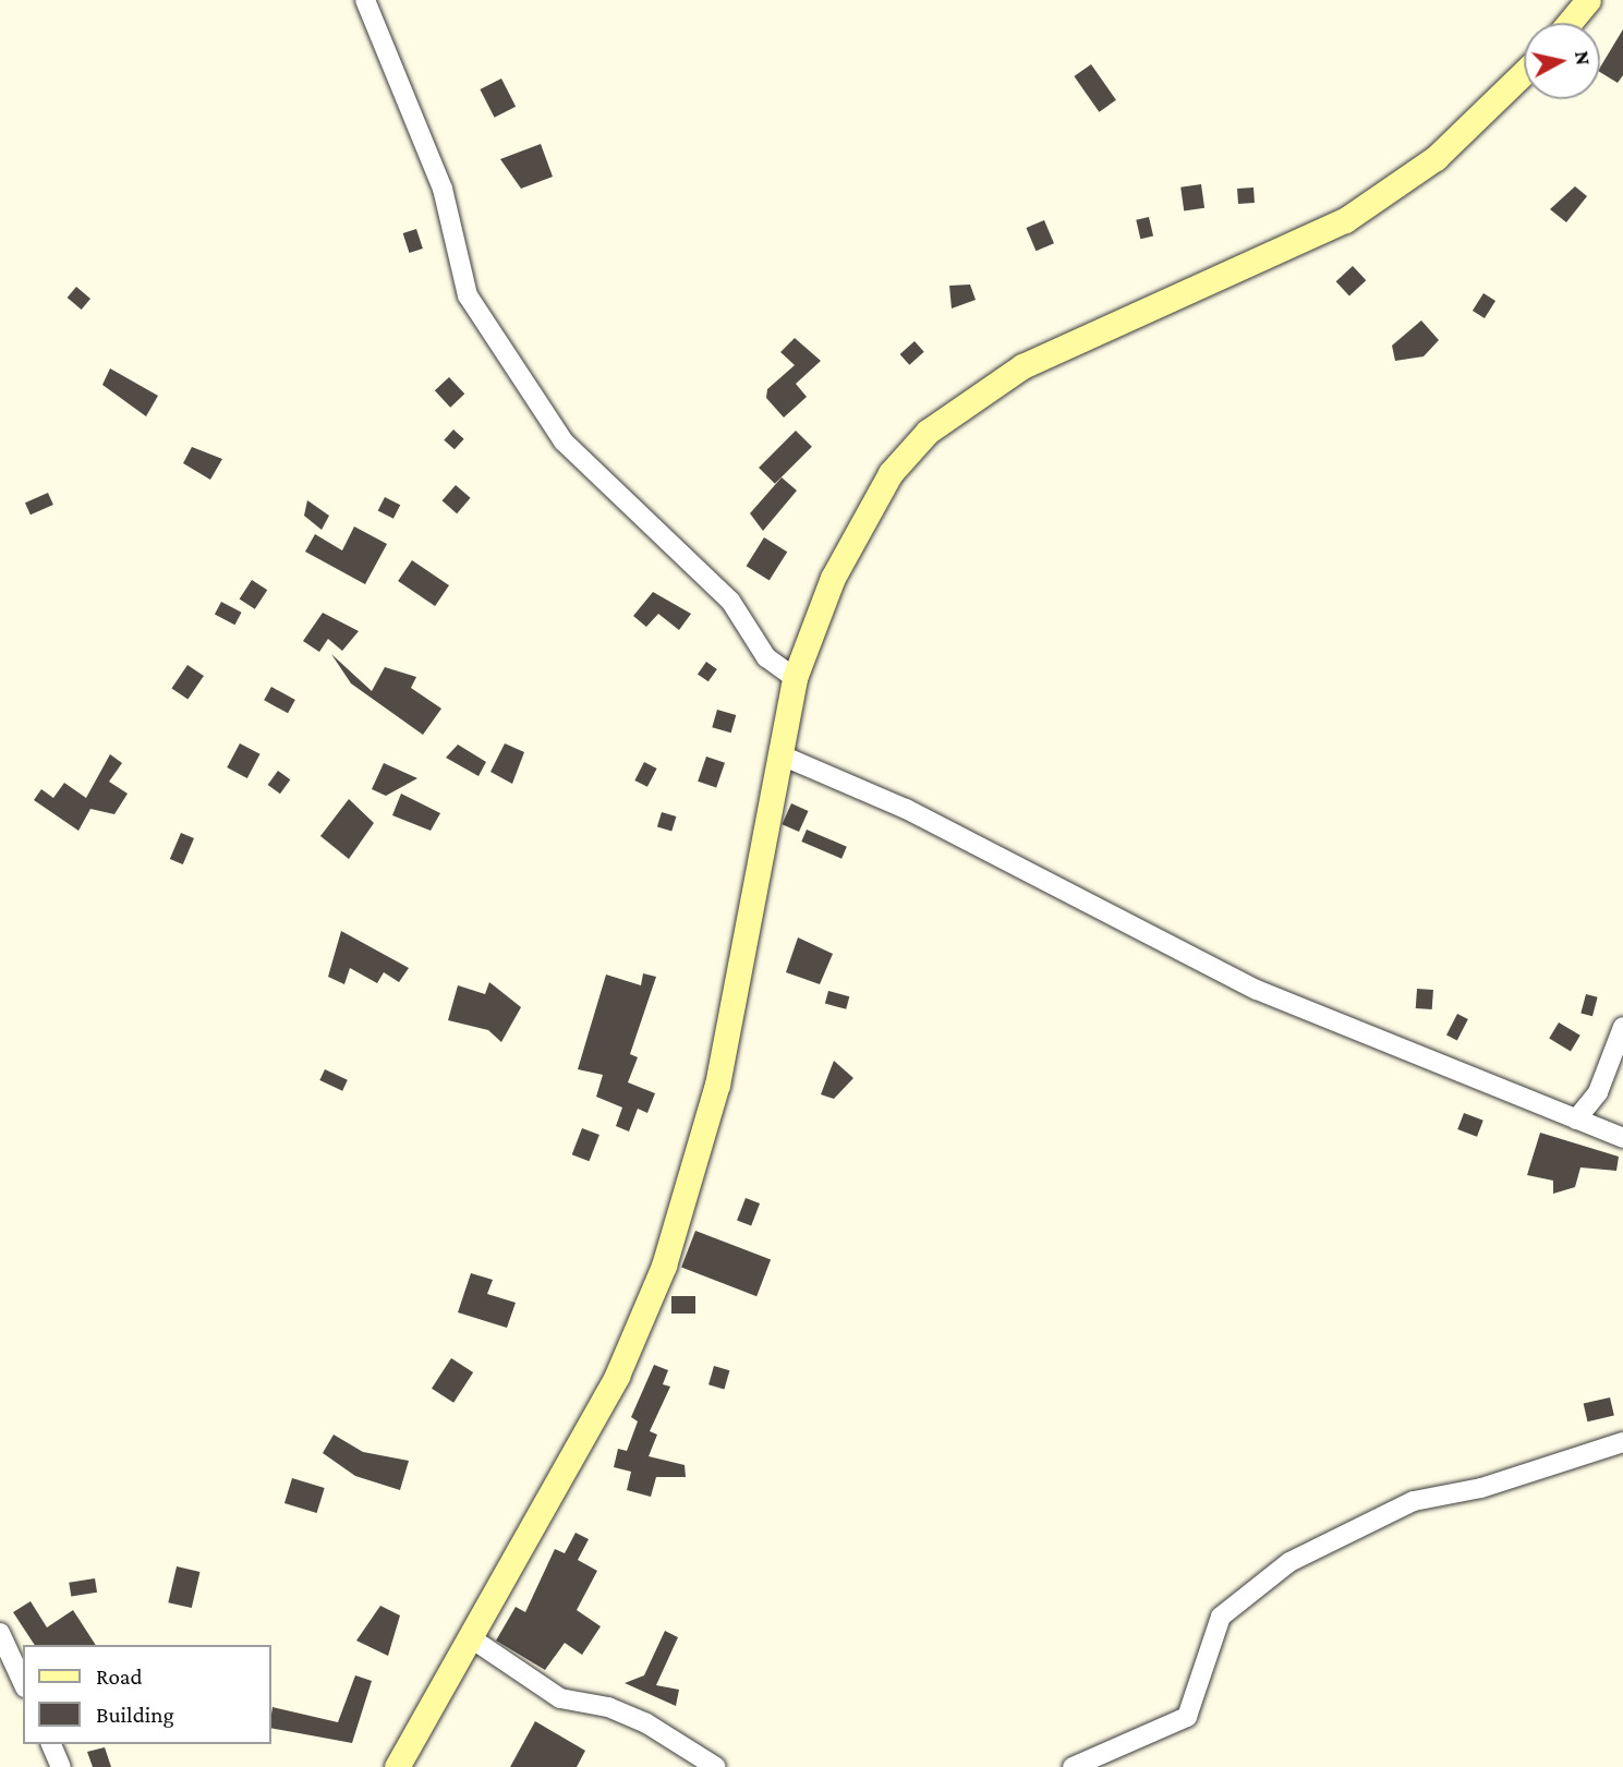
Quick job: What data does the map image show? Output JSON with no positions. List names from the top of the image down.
{
  "legend": ["Road", "Building"],
  "north": "right"
}
